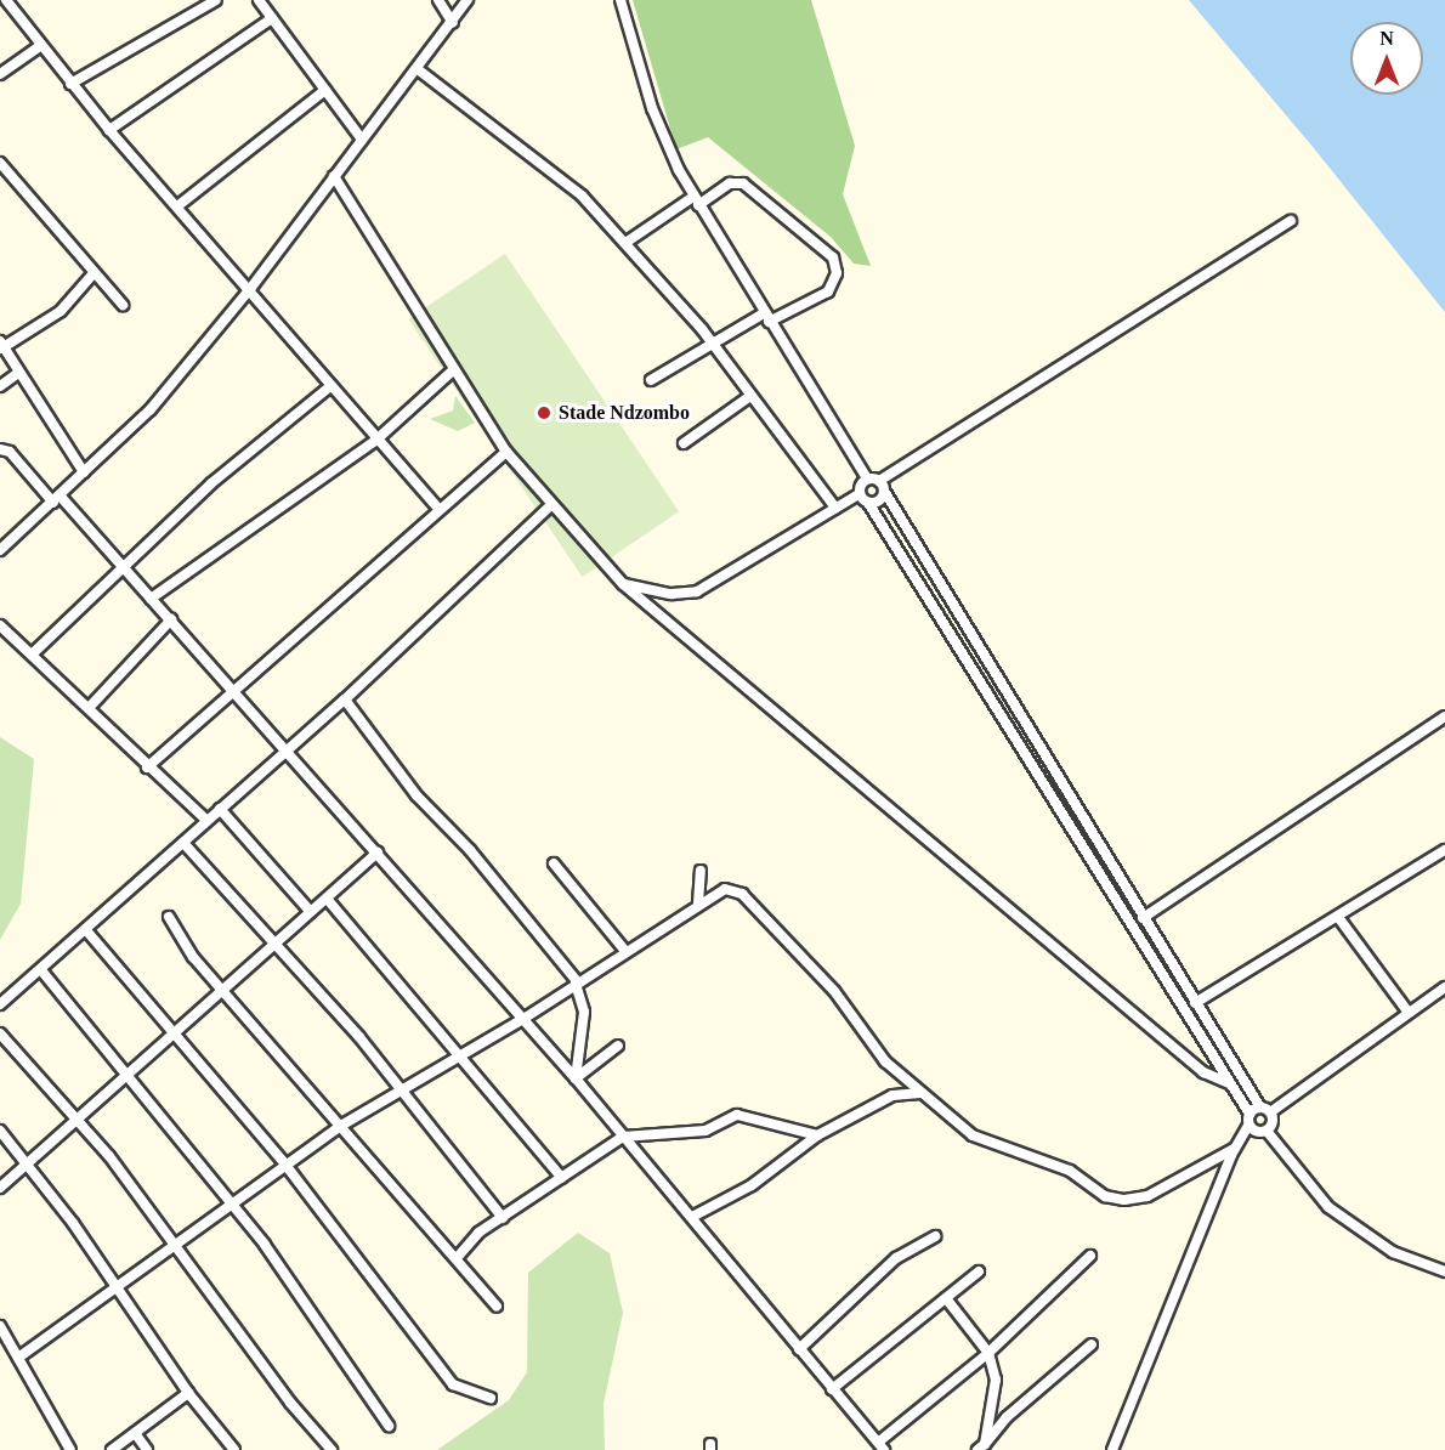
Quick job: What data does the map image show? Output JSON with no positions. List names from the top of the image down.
{
  "places": ["Stade Ndzombo"],
  "north": "top"
}
